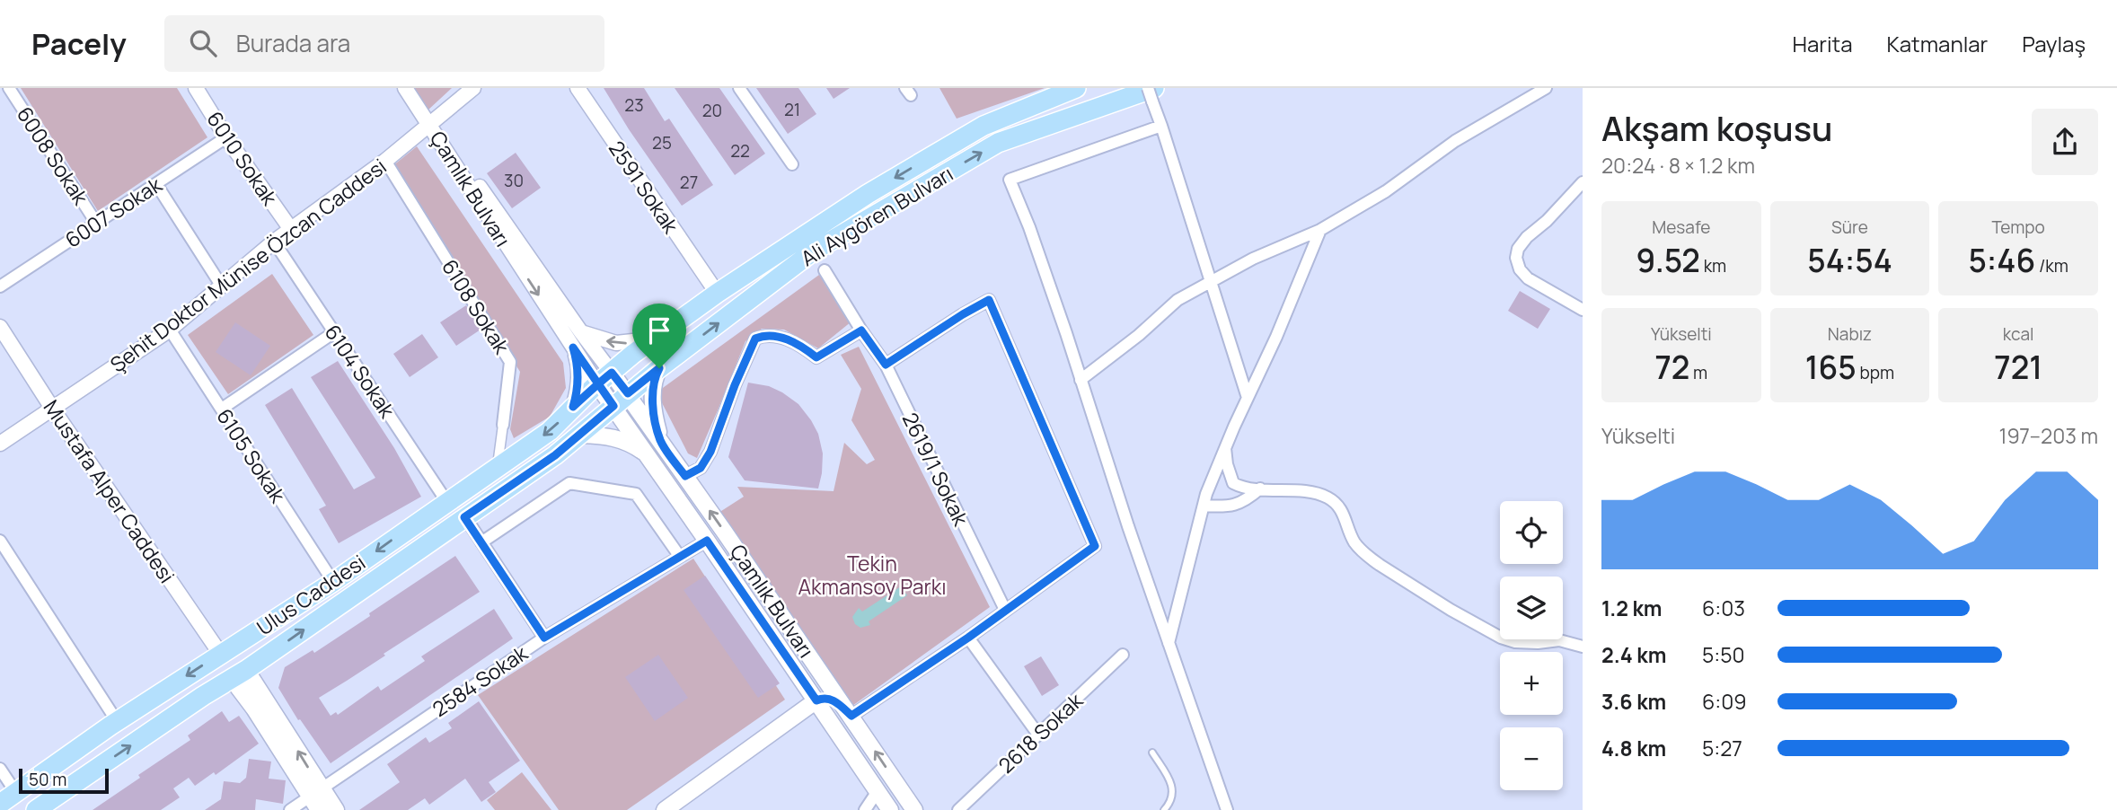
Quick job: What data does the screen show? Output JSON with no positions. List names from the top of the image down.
{
  "streets": {
    "main road": ["Çamlık Bulvarı", "Ali Aygören Bulvarı", "Ulus Caddesi"],
    "street": [
      "6008 Sokak",
      "6010 Sokak",
      "2591 Sokak",
      "6007 Sokak",
      "Şehit Doktor Münise Özcan Caddesi",
      "6108 Sokak",
      "6104 Sokak",
      "6105 Sokak",
      "2619/1 Sokak",
      "Mustafa Alper Caddesi",
      "2584 Sokak",
      "2618 Sokak"
    ]
  },
  "crossings": [
    ["6008 Sokak", "6007 Sokak"],
    ["6010 Sokak", "6007 Sokak"],
    ["6010 Sokak", "Şehit Doktor Münise Özcan Caddesi"],
    ["Çamlık Bulvarı", "Ali Aygören Bulvarı"],
    ["Çamlık Bulvarı", "Şehit Doktor Münise Özcan Caddesi"],
    ["Çamlık Bulvarı", "Ulus Caddesi"],
    ["Ali Aygören Bulvarı", "Ulus Caddesi"],
    ["Şehit Doktor Münise Özcan Caddesi", "6108 Sokak"],
    ["Şehit Doktor Münise Özcan Caddesi", "6104 Sokak"],
    ["Şehit Doktor Münise Özcan Caddesi", "6105 Sokak"],
    ["Şehit Doktor Münise Özcan Caddesi", "Mustafa Alper Caddesi"],
    ["6108 Sokak", "Ulus Caddesi"],
    ["6104 Sokak", "Ulus Caddesi"],
    ["6105 Sokak", "Ulus Caddesi"],
    ["Mustafa Alper Caddesi", "Ulus Caddesi"]
  ],
  "parks": ["Tekin Akmansoy Parkı"],
  "house_numbers": [
    "23",
    "21",
    "20",
    "25",
    "22",
    "30",
    "27"
  ],
  "scale_bar": "50 m",
  "page": {
    "header": "Pacely",
    "search": "Burada ara",
    "nav": ["Harita", "Katmanlar", "Paylaş"],
    "heading": ["Akşam koşusu", "20:24 · 8 × 1.2 km"],
    "stats": [
      ["Mesafe", "9.52 km"],
      ["Süre", "54:54"],
      ["Tempo", "5:46 /km"],
      ["Yükselti", "72 m"],
      ["Nabız", "165 bpm"],
      ["kcal", "721"]
    ],
    "chart": ["Yükselti", "197–203 m"],
    "map_buttons": ["+", "−"],
    "list": [
      {
        "name": "1.2 km",
        "note": "6:03"
      },
      {
        "name": "2.4 km",
        "note": "5:50"
      },
      {
        "name": "3.6 km",
        "note": "6:09"
      },
      {
        "name": "4.8 km",
        "note": "5:27"
      }
    ],
    "scale": "50 m"
  }
}
